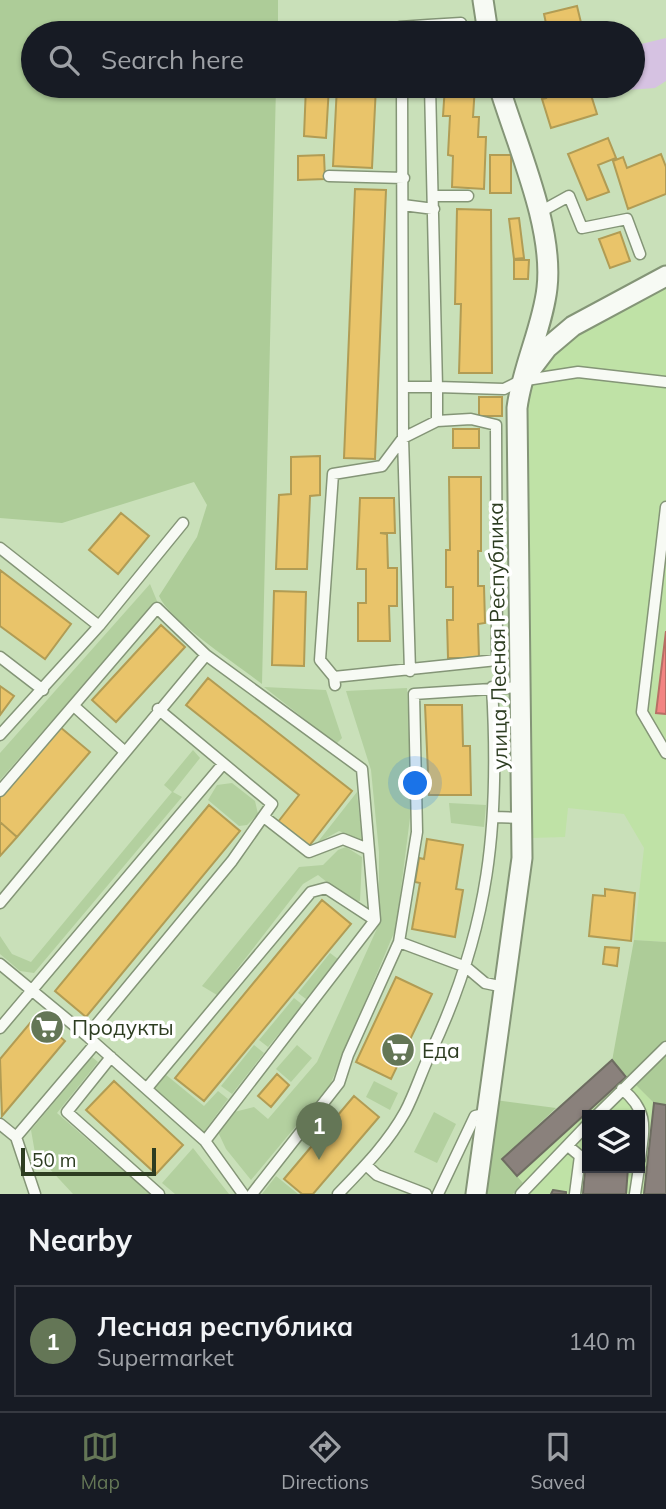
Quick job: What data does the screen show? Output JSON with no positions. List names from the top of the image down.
{
  "streets": {
    "street": ["улица Лесная Республика"]
  },
  "places": {
    "supermarket": ["Продукты", "Еда"]
  },
  "scale_bar": "50 m",
  "page": {
    "search": "Search here",
    "pins": "1",
    "scale": "50 m",
    "heading": "Nearby",
    "list": [
      {
        "mark": "1",
        "name": "Лесная республика",
        "note": "Supermarket",
        "value": "140 m"
      }
    ],
    "nav": ["Map", "Directions", "Saved"]
  }
}
